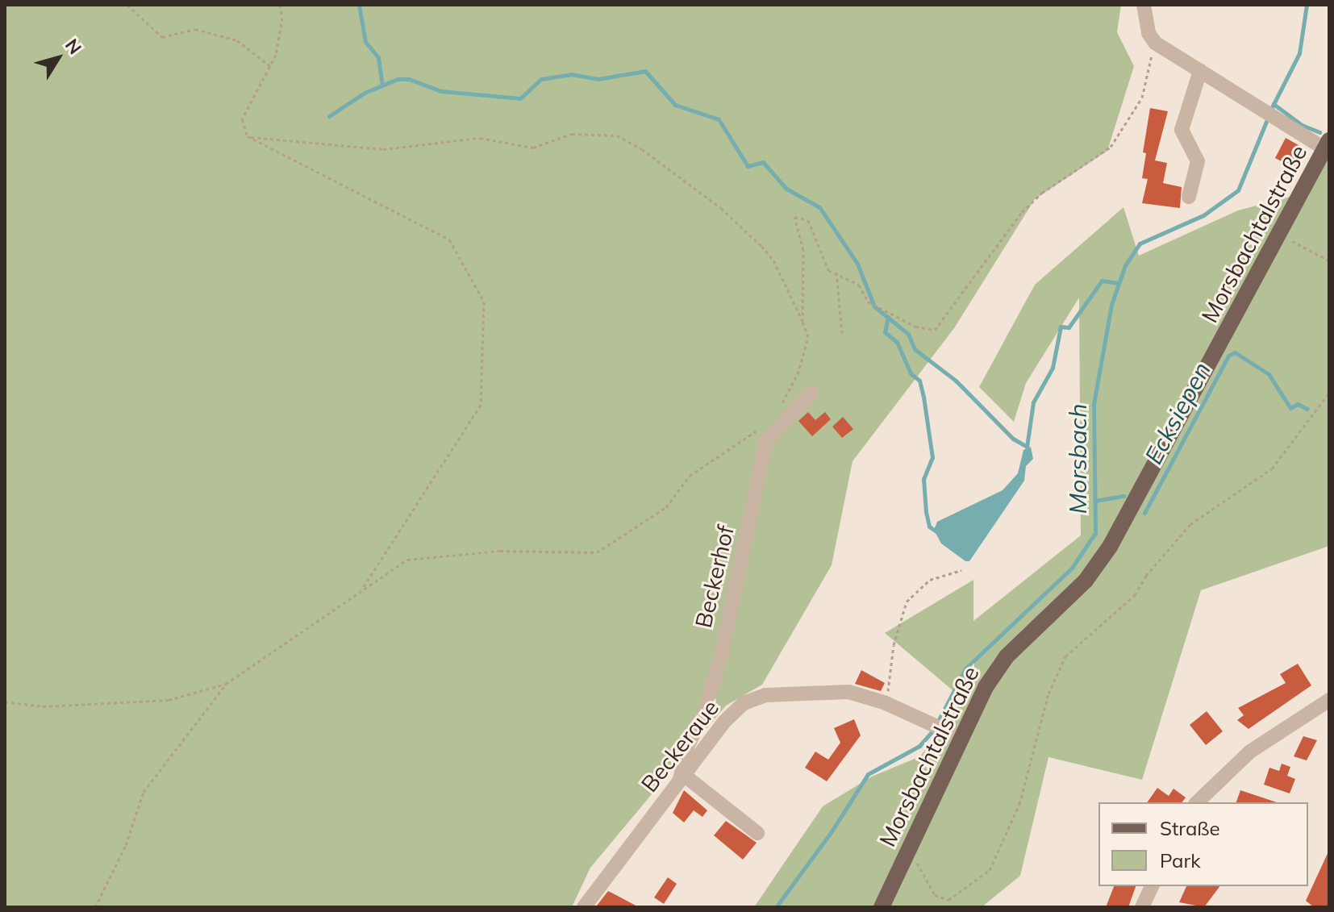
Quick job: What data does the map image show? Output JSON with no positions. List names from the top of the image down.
{
  "streets": {
    "main road": ["Morsbachtalstraße"],
    "street": ["Beckerhof", "Beckeraue"]
  },
  "crossings": [
    ["Morsbachtalstraße", "Beckeraue"],
    ["Beckerhof", "Beckeraue"]
  ],
  "water": ["Ecksiepen", "Morsbach"],
  "legend": ["Straße", "Park"],
  "north": "top right"
}
